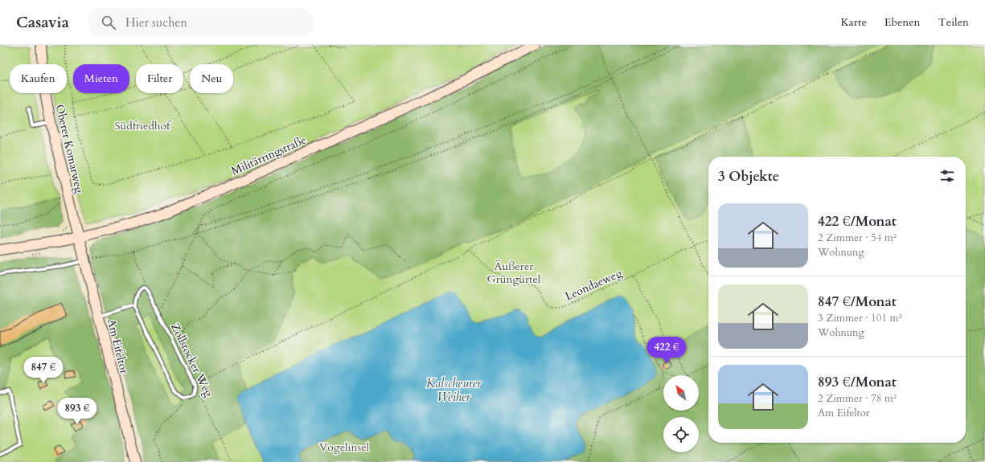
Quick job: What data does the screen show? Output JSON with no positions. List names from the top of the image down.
{
  "streets": {
    "main road": ["Oberer Komarweg", "Militärringstraße", "Am Eifeltor"],
    "lane": ["Zollstocker Weg"],
    "path": ["Leondaeweg"]
  },
  "crossings": [
    ["Oberer Komarweg", "Militärringstraße"],
    ["Oberer Komarweg", "Am Eifeltor"],
    ["Militärringstraße", "Am Eifeltor"]
  ],
  "water": ["Kalscheurer Weiher"],
  "parks": ["Südfriedhof", "Äußerer Grüngürtel", "Vogelinsel"],
  "north": "top left",
  "page": {
    "header": "Casavia",
    "search": "Hier suchen",
    "nav": ["Karte", "Ebenen", "Teilen"],
    "chip": [
      "Kaufen",
      "Mieten",
      "Filter",
      "Neu"
    ],
    "heading": "3 Objekte",
    "list": [
      {
        "name": "422 €/Monat",
        "note": "2 Zimmer · 54 m² · Wohnung"
      },
      {
        "name": "847 €/Monat",
        "note": "3 Zimmer · 101 m² · Wohnung"
      },
      {
        "name": "893 €/Monat",
        "note": "2 Zimmer · 78 m² · Am Eifeltor"
      }
    ],
    "price": ["422 €", "847 €", "893 €"]
  }
}
